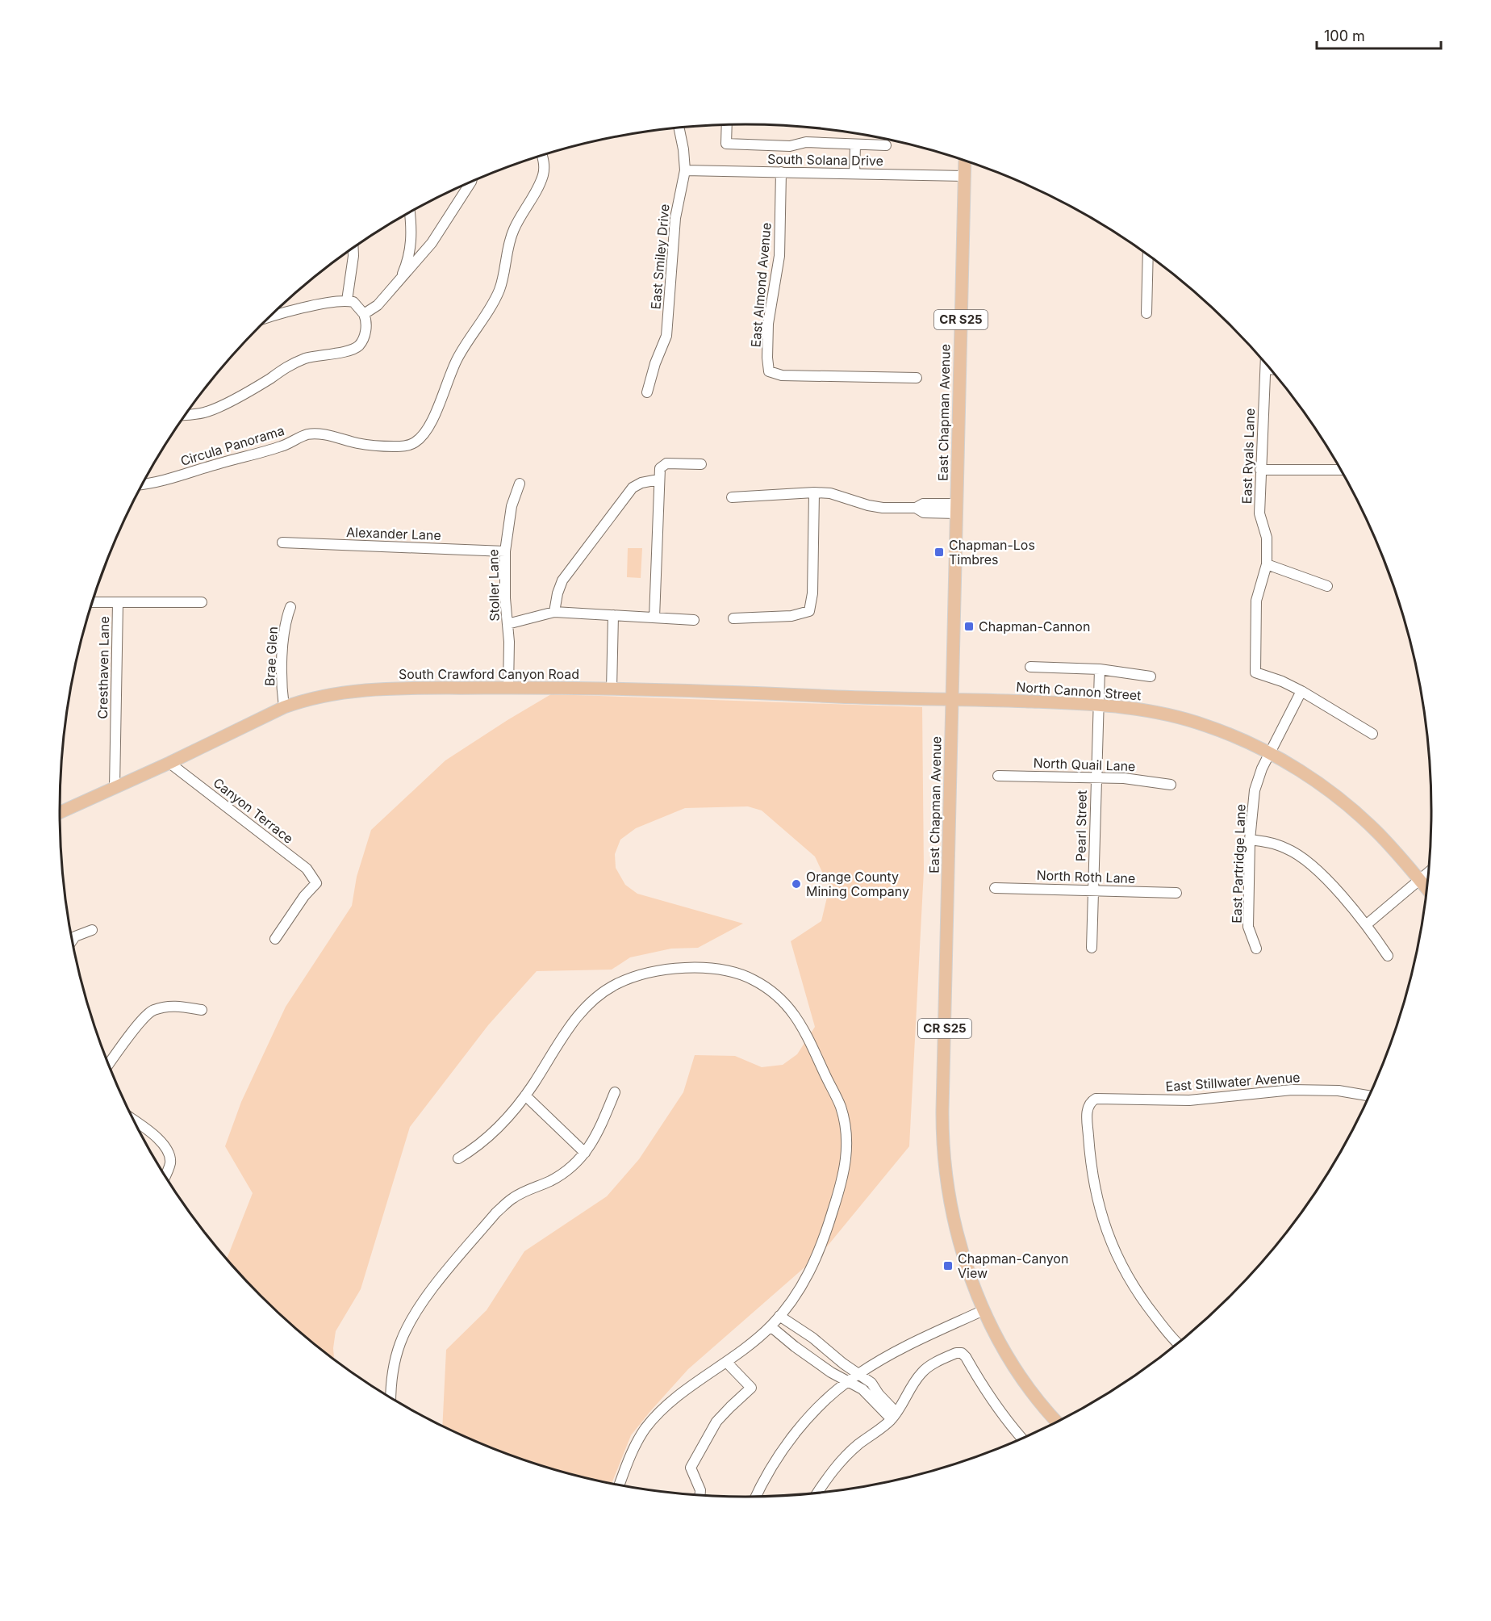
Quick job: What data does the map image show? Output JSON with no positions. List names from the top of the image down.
{
  "streets": {
    "main road": [
      "CR S25",
      "East Chapman Avenue",
      "South Crawford Canyon Road",
      "North Cannon Street"
    ],
    "street": [
      "South Solana Drive",
      "East Smiley Drive",
      "East Almond Avenue",
      "Circula Panorama",
      "East Ryals Lane",
      "Alexander Lane",
      "Stoller Lane",
      "Brae Glen",
      "Cresthaven Lane",
      "North Quail Lane",
      "Canyon Terrace",
      "Pearl Street",
      "East Partridge Lane",
      "North Roth Lane",
      "East Stillwater Avenue"
    ]
  },
  "crossings": [
    ["South Solana Drive", "East Smiley Drive"],
    ["South Solana Drive", "East Almond Avenue"],
    ["South Solana Drive", "East Chapman Avenue"],
    ["East Chapman Avenue", "South Crawford Canyon Road"],
    ["East Chapman Avenue", "North Cannon Street"],
    ["East Ryals Lane", "East Partridge Lane"],
    ["Alexander Lane", "Stoller Lane"],
    ["Stoller Lane", "South Crawford Canyon Road"],
    ["Brae Glen", "South Crawford Canyon Road"],
    ["Cresthaven Lane", "South Crawford Canyon Road"],
    ["South Crawford Canyon Road", "North Cannon Street"],
    ["South Crawford Canyon Road", "Canyon Terrace"],
    ["North Cannon Street", "Pearl Street"],
    ["North Cannon Street", "East Partridge Lane"],
    ["North Quail Lane", "Pearl Street"],
    ["Pearl Street", "North Roth Lane"]
  ],
  "places": {
    "transit": ["Chapman-Los Timbres", "Chapman-Cannon", "Chapman-Canyon View"],
    "other": ["Orange County Mining Company"]
  },
  "scale_bar": "100 m"
}
